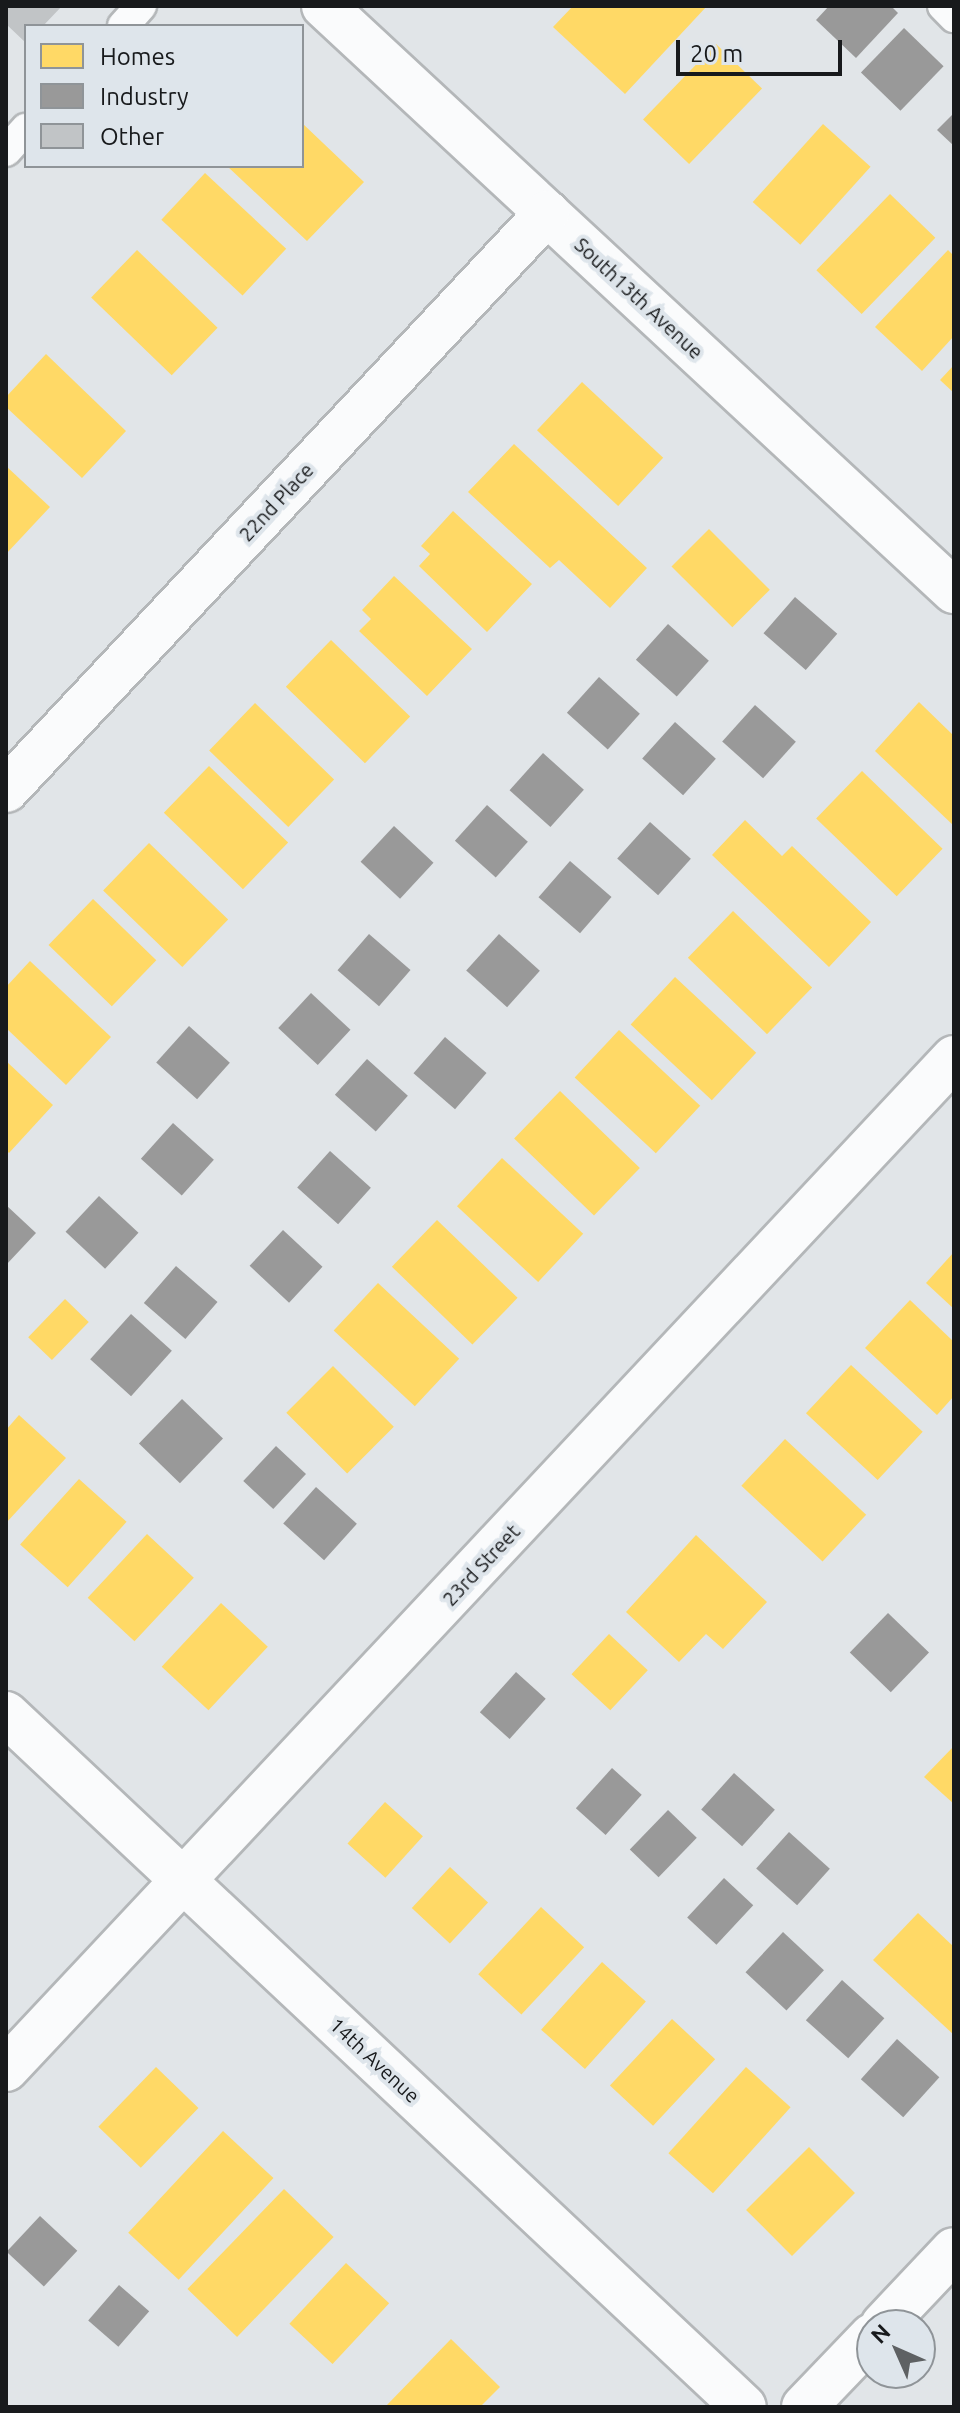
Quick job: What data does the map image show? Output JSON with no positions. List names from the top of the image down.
{
  "streets": {
    "street": [
      "South13th Avenue",
      "22nd Place",
      "23rd Street",
      "14th Avenue"
    ]
  },
  "crossings": [
    ["South13th Avenue", "22nd Place"],
    ["23rd Street", "14th Avenue"]
  ],
  "legend": ["Homes", "Industry", "Other"],
  "scale_bar": "20 m",
  "north": "top left"
}
